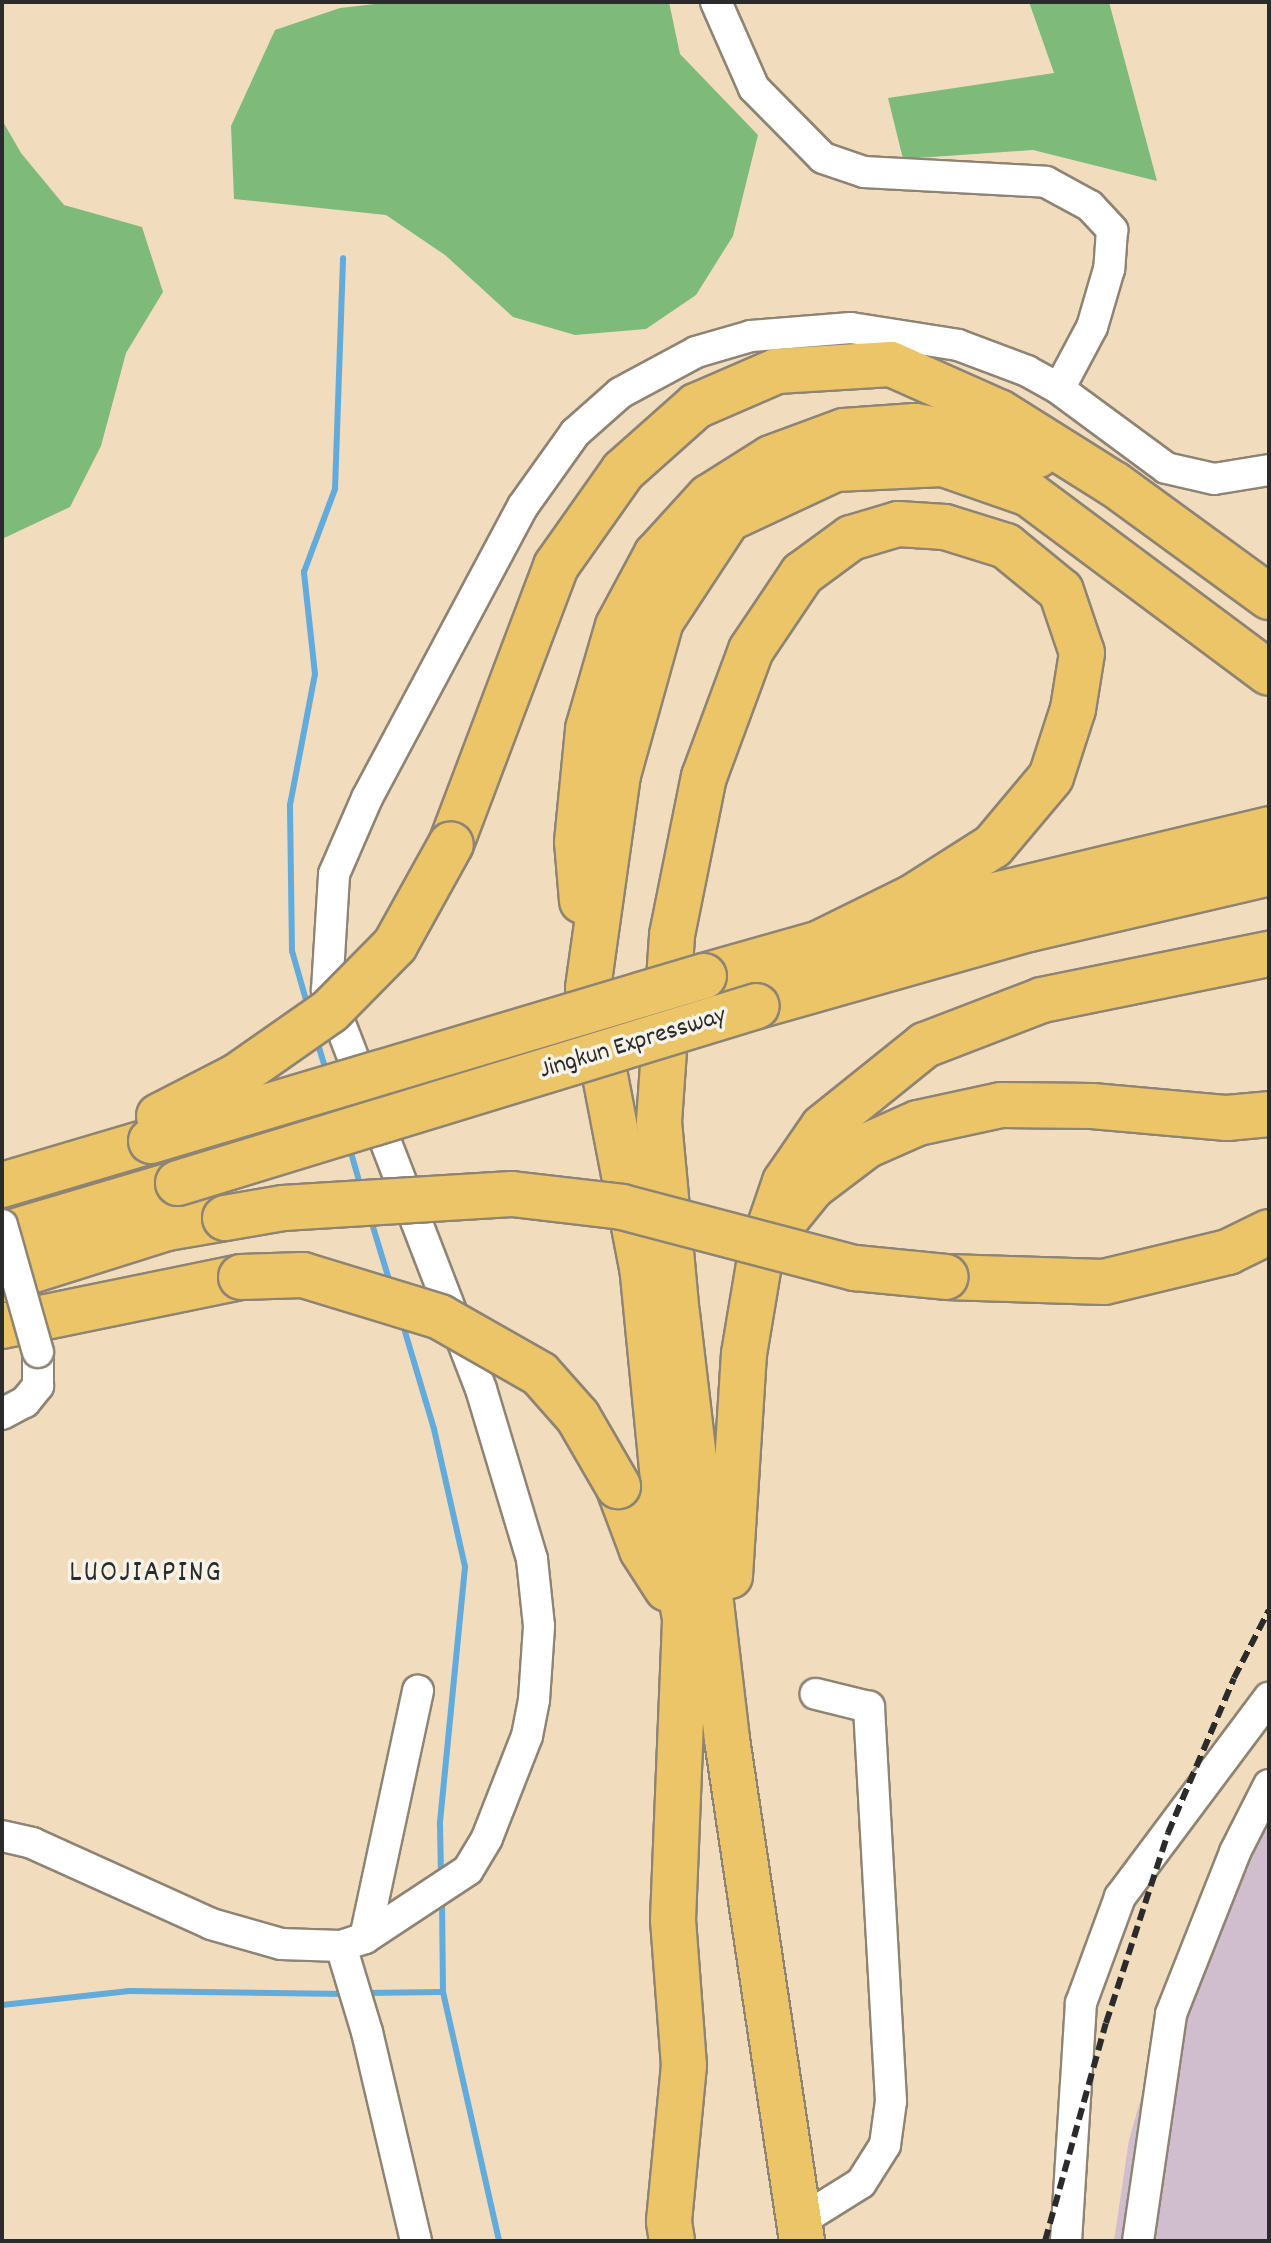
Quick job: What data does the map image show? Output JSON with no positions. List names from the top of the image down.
{
  "streets": {
    "highway": ["Jingkun Expressway"]
  },
  "districts": ["LUOJIAPING"]
}
